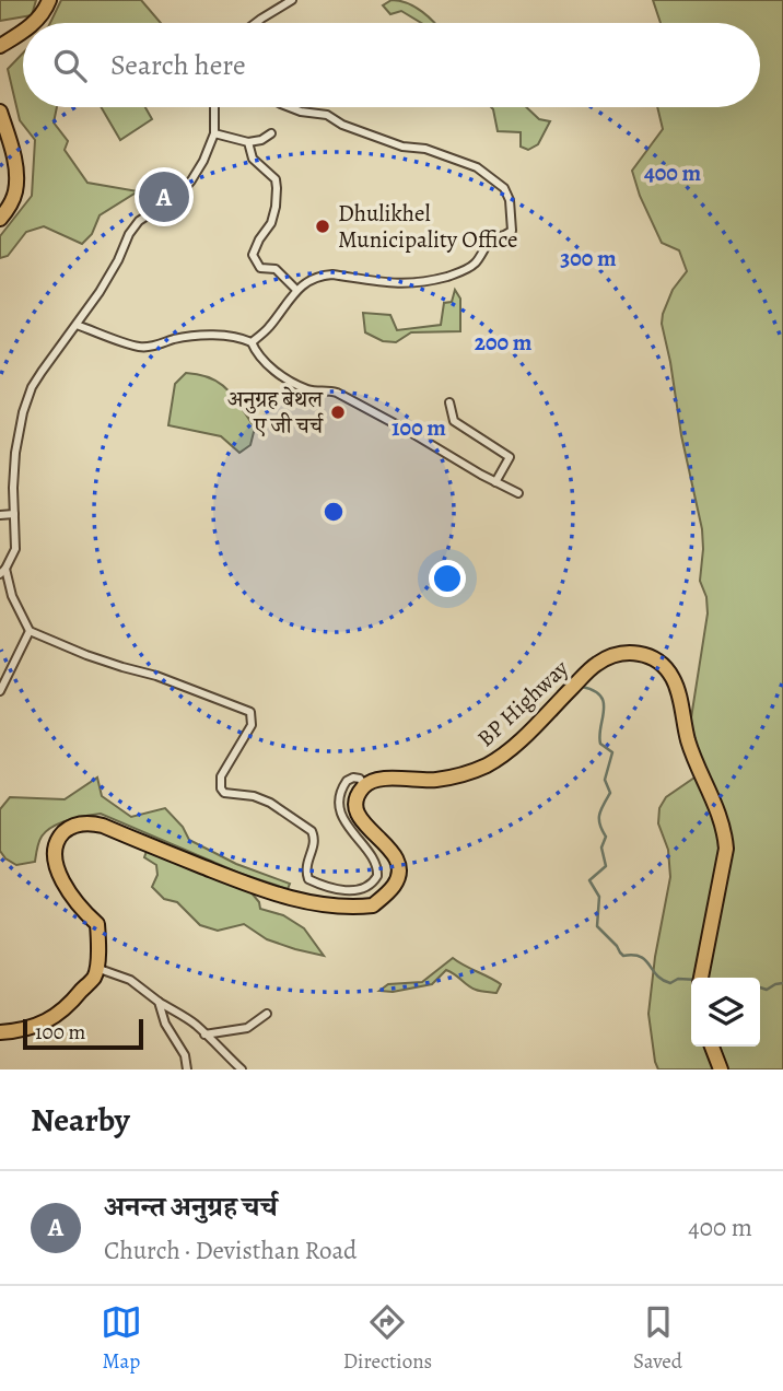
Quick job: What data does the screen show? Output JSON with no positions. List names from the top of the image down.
{
  "streets": {
    "highway": ["BP Highway"]
  },
  "places": ["Dhulikhel Municipality Office", "अनुग्रह बेथल ए जी चर्च"],
  "scale_bar": "100 m",
  "page": {
    "search": "Search here",
    "pins": "A",
    "scale": "100 m",
    "heading": "Nearby",
    "list": [
      {
        "mark": "A",
        "name": "अनन्त अनुग्रह चर्च",
        "note": "Church · Devisthan Road",
        "value": "400 m"
      }
    ],
    "nav": ["Map", "Directions", "Saved"]
  },
  "rings": [
    "400 m",
    "300 m",
    "200 m",
    "100 m"
  ]
}
